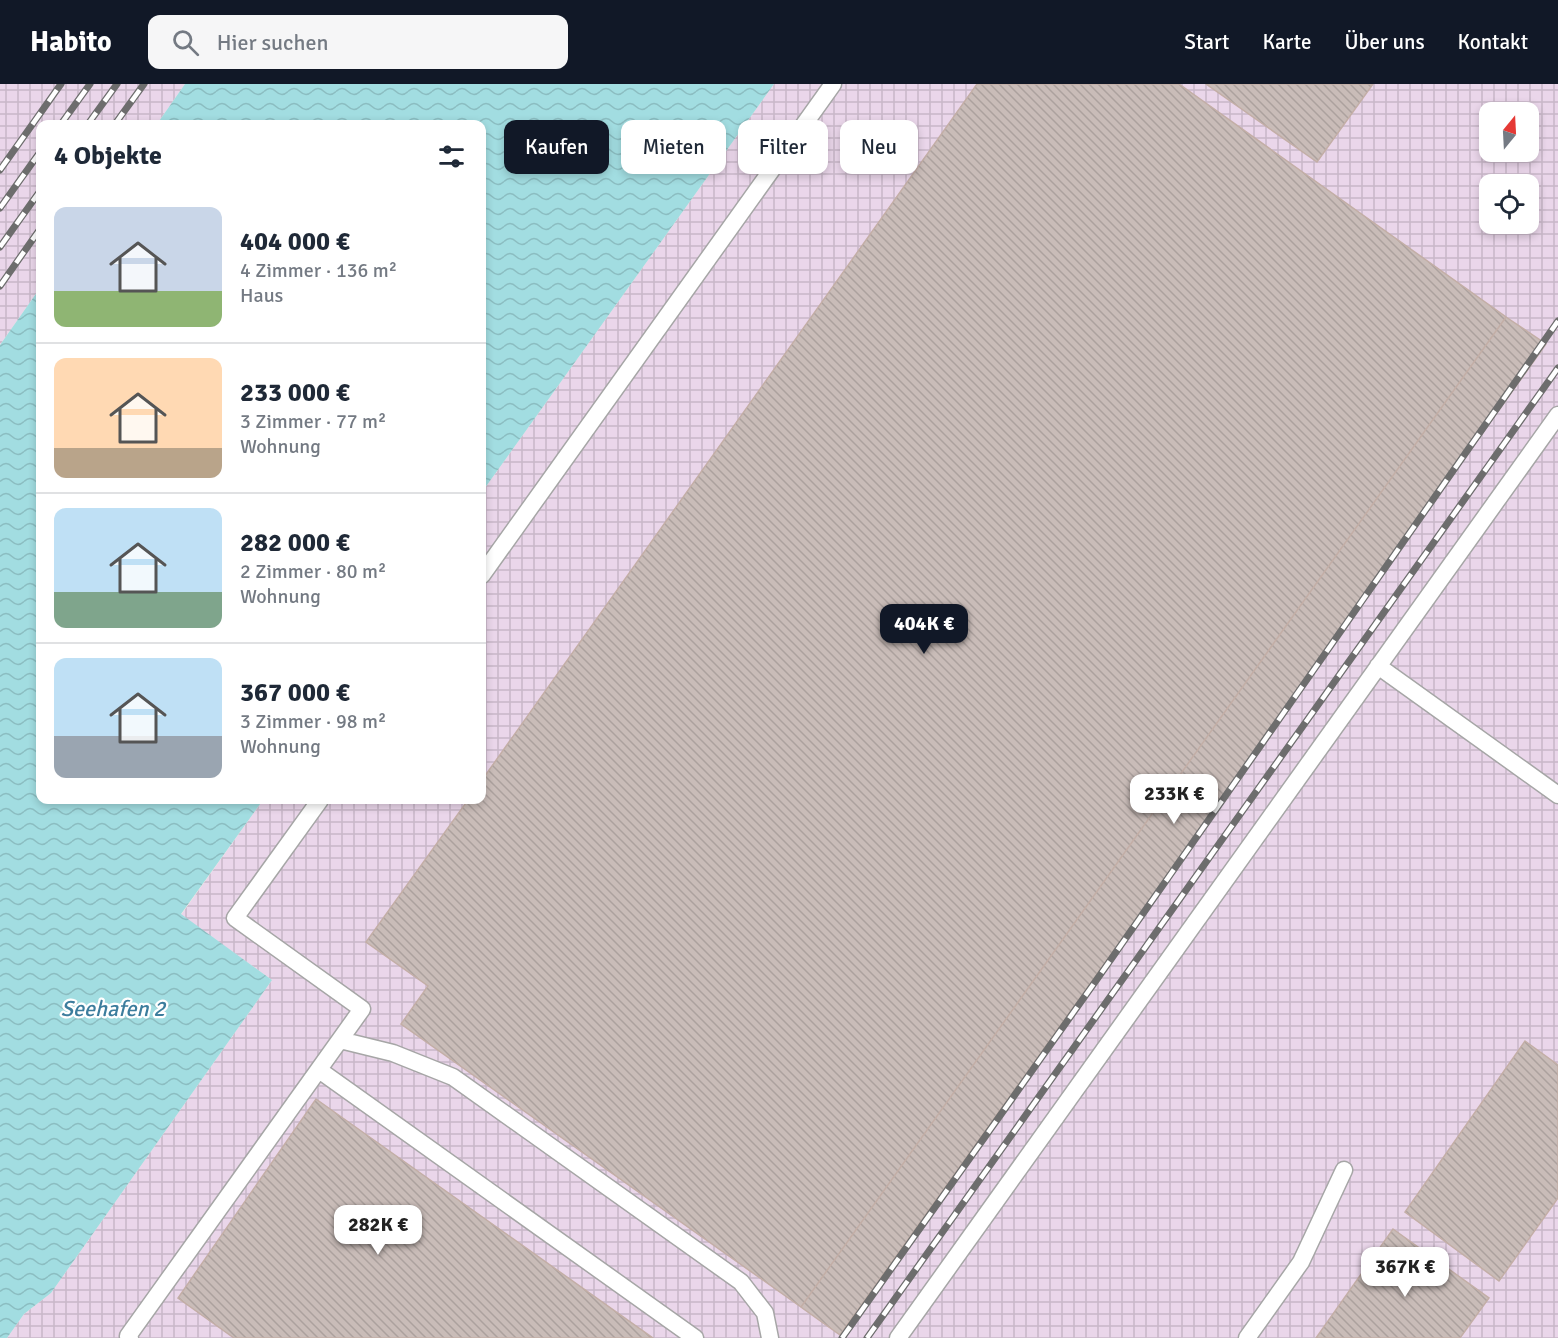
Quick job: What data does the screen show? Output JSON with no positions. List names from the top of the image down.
{
  "water": ["Seehafen 2"],
  "north": "top",
  "page": {
    "header": "Habito",
    "search": "Hier suchen",
    "nav": [
      "Start",
      "Karte",
      "Über uns",
      "Kontakt"
    ],
    "chip": [
      "Kaufen",
      "Mieten",
      "Filter",
      "Neu"
    ],
    "heading": "4 Objekte",
    "list": [
      {
        "name": "404 000 €",
        "note": "4 Zimmer · 136 m² · Haus"
      },
      {
        "name": "233 000 €",
        "note": "3 Zimmer · 77 m² · Wohnung"
      },
      {
        "name": "282 000 €",
        "note": "2 Zimmer · 80 m² · Wohnung"
      },
      {
        "name": "367 000 €",
        "note": "3 Zimmer · 98 m² · Wohnung"
      }
    ],
    "price": [
      "404K €",
      "233K €",
      "282K €",
      "367K €"
    ]
  }
}
